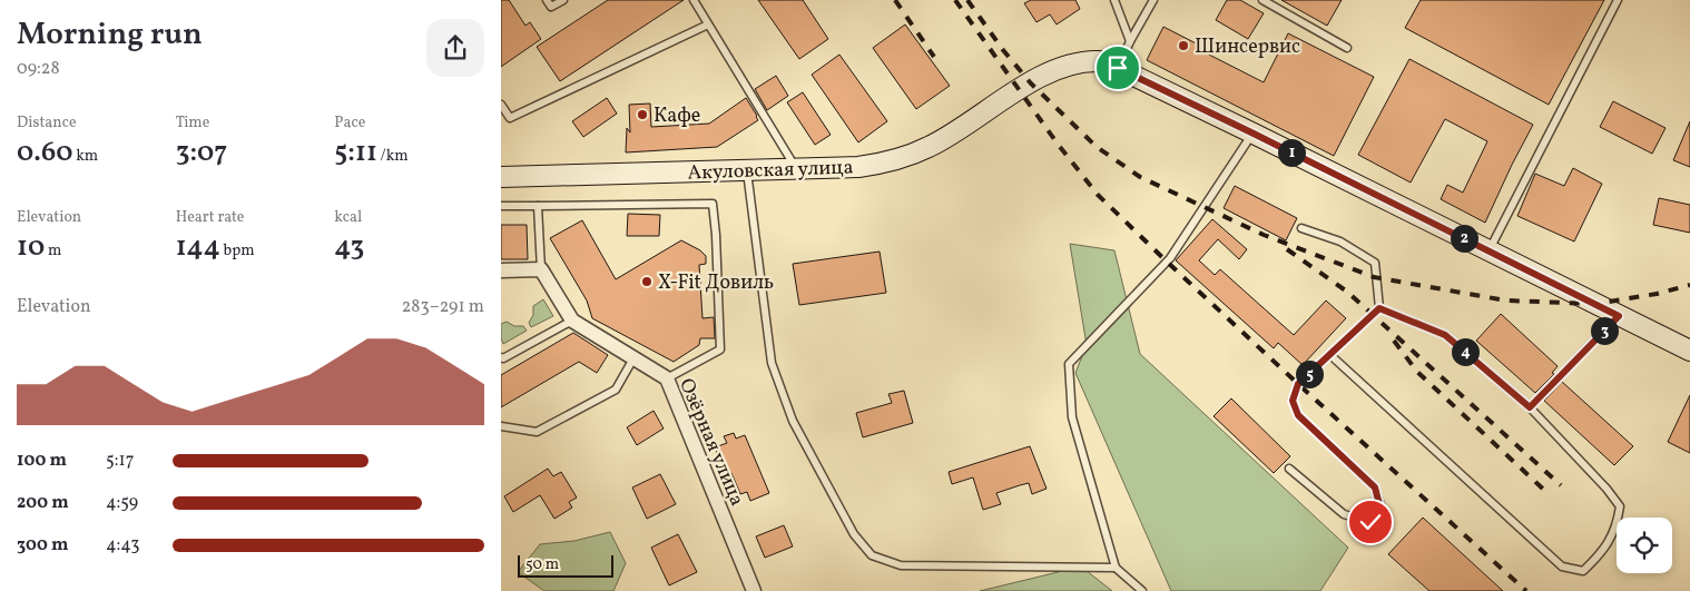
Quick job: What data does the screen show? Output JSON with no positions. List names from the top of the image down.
{
  "streets": {
    "street": ["Акуловская улица", "Озёрная улица"]
  },
  "places": ["Шинсервис", "Кафе", "X-Fit Довиль"],
  "scale_bar": "50 m",
  "page": {
    "heading": ["Morning run", "09:28"],
    "stats": [
      ["Distance", "0.60 km"],
      ["Time", "3:07"],
      ["Pace", "5:11 /km"],
      ["Elevation", "10 m"],
      ["Heart rate", "144 bpm"],
      ["kcal", "43"]
    ],
    "pins": [
      "1",
      "2",
      "3",
      "4",
      "5"
    ],
    "chart": ["Elevation", "283–291 m"],
    "list": [
      {
        "name": "100 m",
        "note": "5:17"
      },
      {
        "name": "200 m",
        "note": "4:59"
      },
      {
        "name": "300 m",
        "note": "4:43"
      }
    ],
    "scale": "50 m"
  }
}
